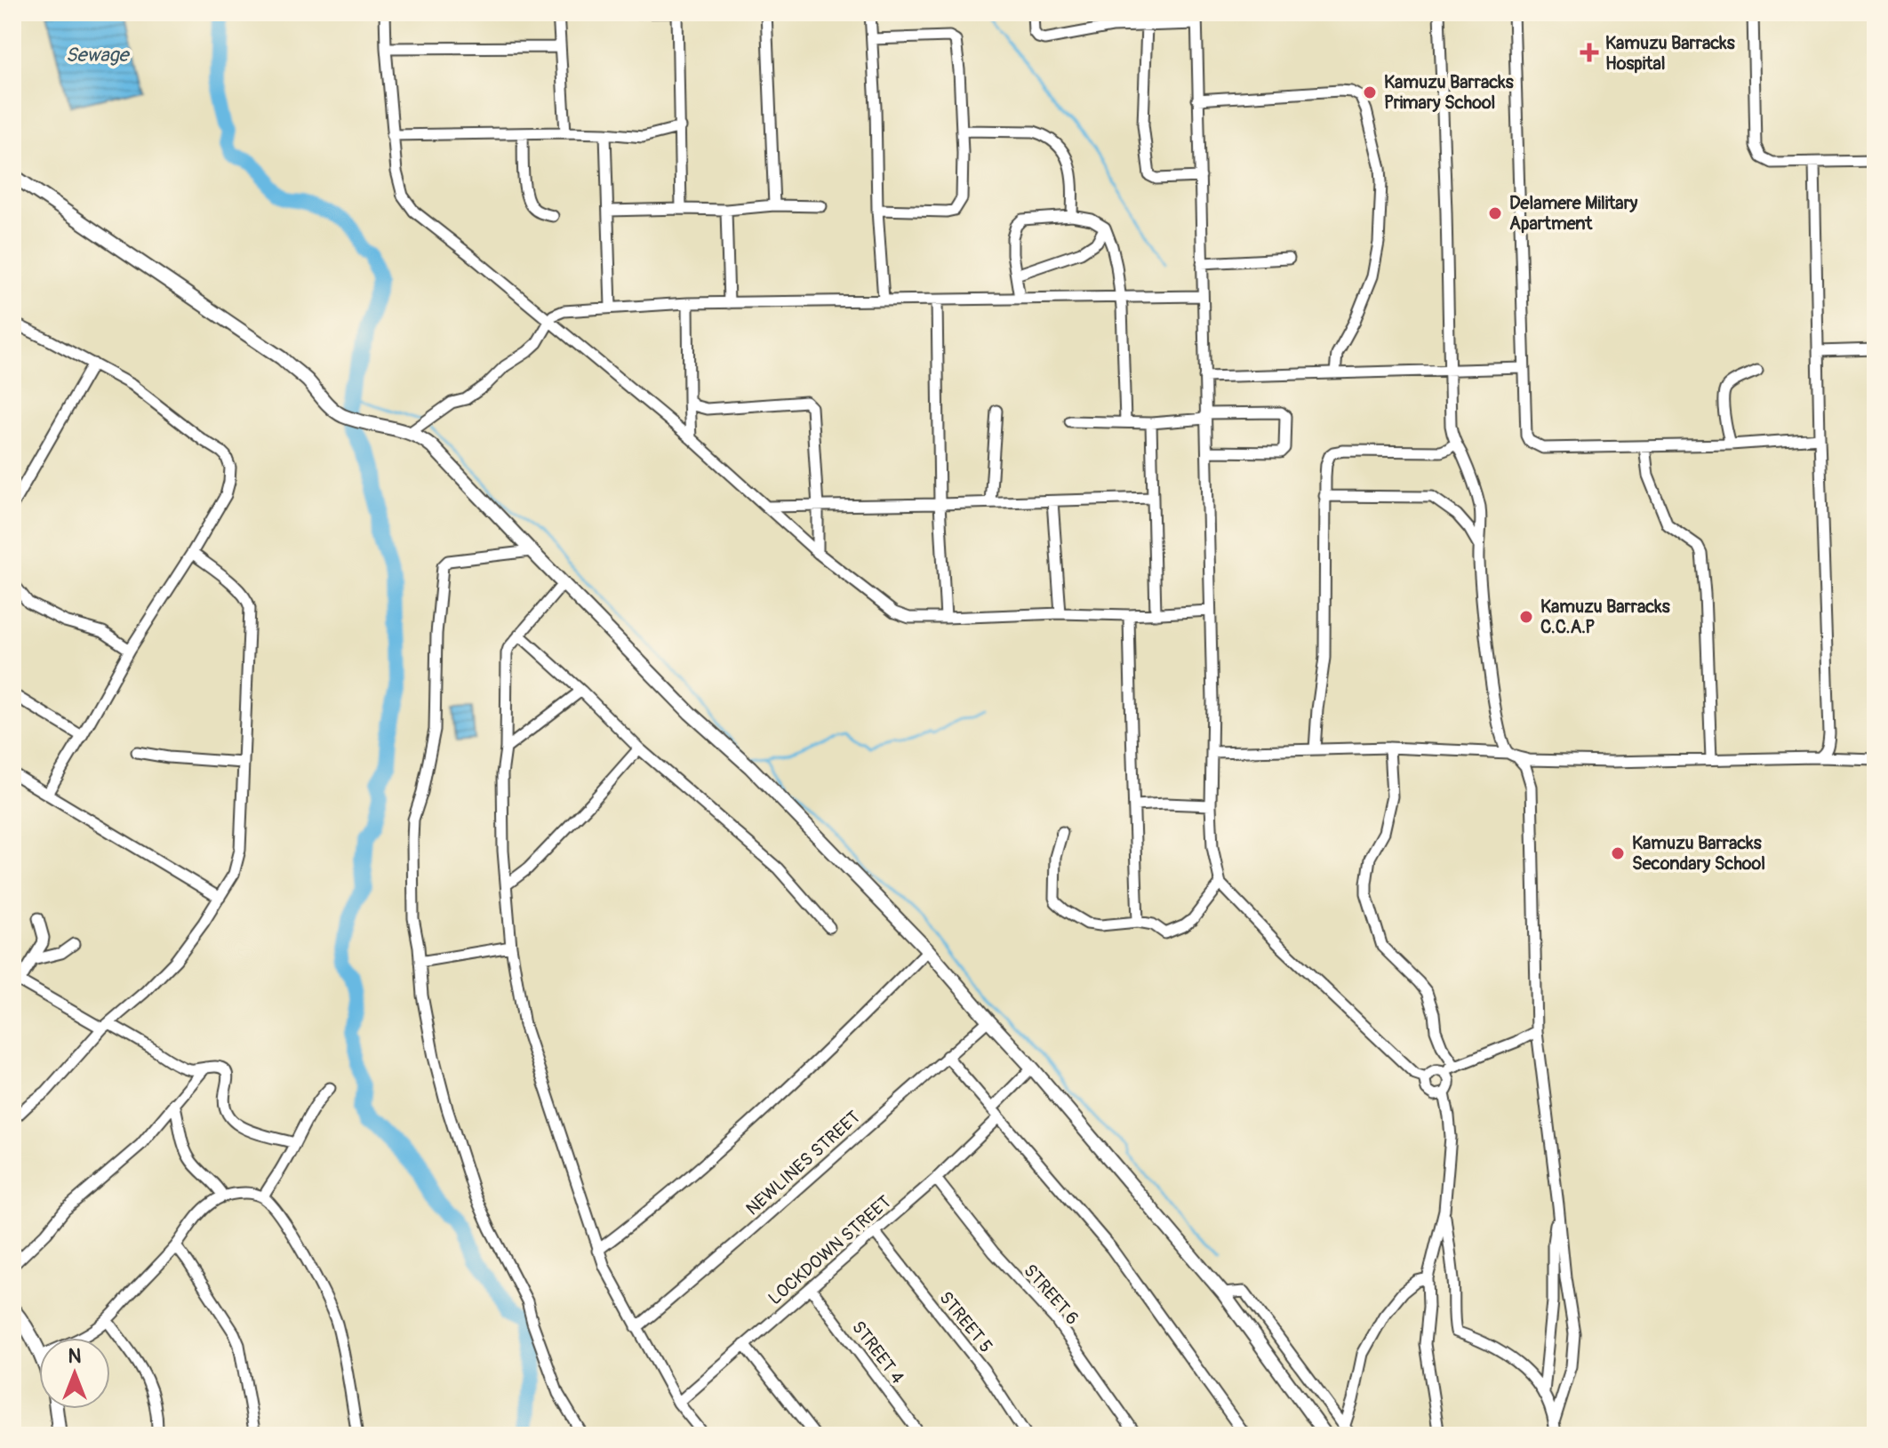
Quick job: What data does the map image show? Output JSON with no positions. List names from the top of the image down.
{
  "streets": {
    "street": [
      "NEWLINES STREET",
      "LOCKDOWN STREET",
      "STREET 6",
      "STREET 5",
      "STREET 4"
    ]
  },
  "crossings": [
    ["LOCKDOWN STREET", "STREET 6"],
    ["LOCKDOWN STREET", "STREET 5"],
    ["LOCKDOWN STREET", "STREET 4"]
  ],
  "water": ["Sewage"],
  "places": {
    "health": ["Kamuzu Barracks Hospital"],
    "other": [
      "Kamuzu Barracks Primary School",
      "Delamere Military Apartment",
      "Kamuzu Barracks C.C.A.P",
      "Kamuzu Barracks Secondary School"
    ]
  },
  "north": "top"
}
